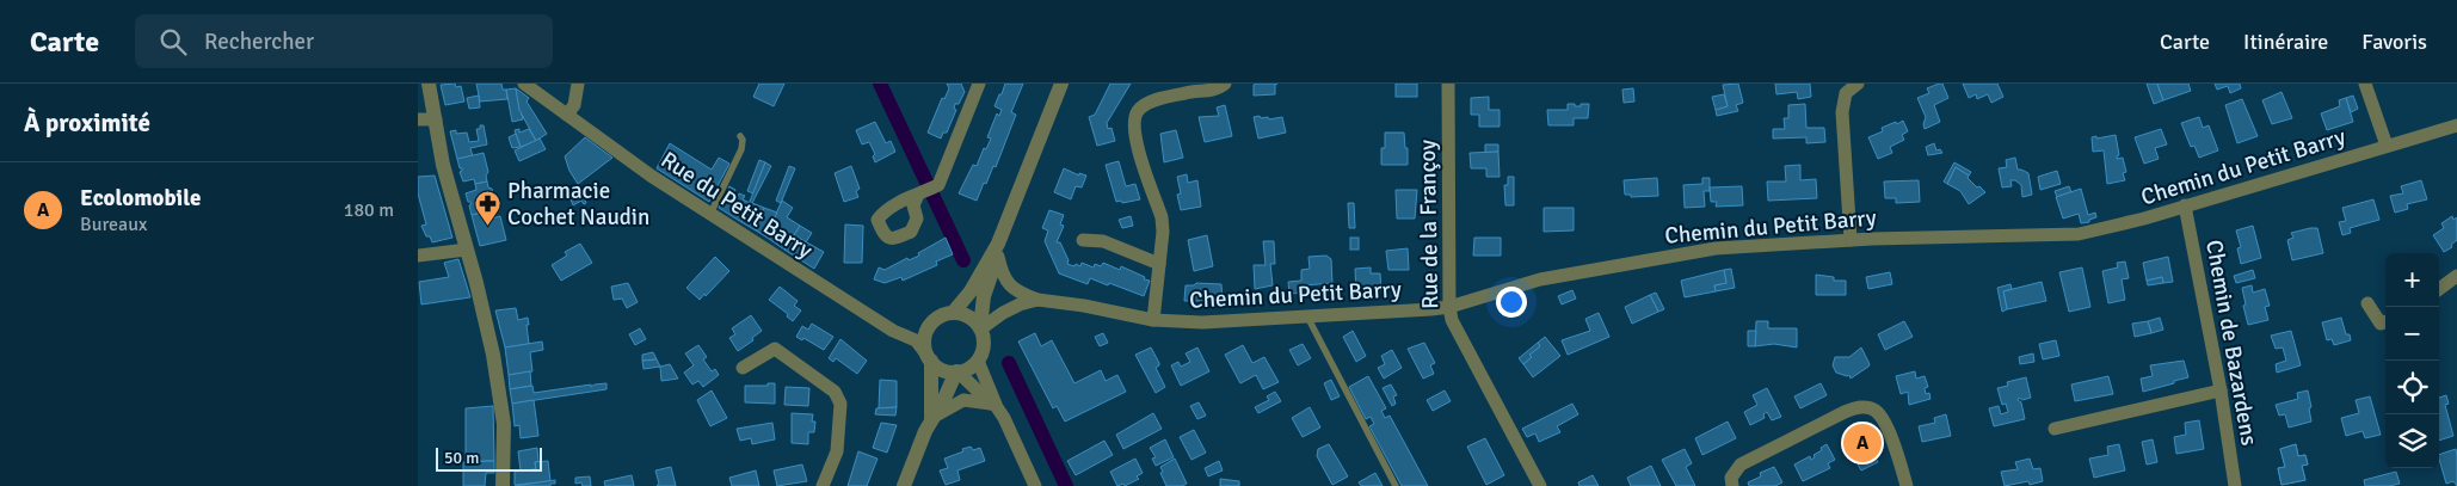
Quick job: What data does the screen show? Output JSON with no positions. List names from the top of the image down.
{
  "streets": {
    "street": [
      "Chemin du Petit Barry",
      "Rue du Petit Barry",
      "Rue de la Françoy",
      "Chemin de Bazardens"
    ]
  },
  "crossings": [
    ["Chemin du Petit Barry", "Rue du Petit Barry"],
    ["Chemin du Petit Barry", "Rue de la Françoy"],
    ["Chemin du Petit Barry", "Chemin de Bazardens"]
  ],
  "places": {
    "pharmacy": ["Pharmacie Cochet Naudin"]
  },
  "scale_bar": "50 m",
  "page": {
    "header": "Carte",
    "search": "Rechercher",
    "nav": ["Carte", "Itinéraire", "Favoris"],
    "heading": "À proximité",
    "list": [
      {
        "mark": "A",
        "name": "Ecolomobile",
        "note": "Bureaux",
        "value": "180 m"
      }
    ],
    "map_buttons": ["+", "−"],
    "pins": "A",
    "scale": "50 m"
  }
}
